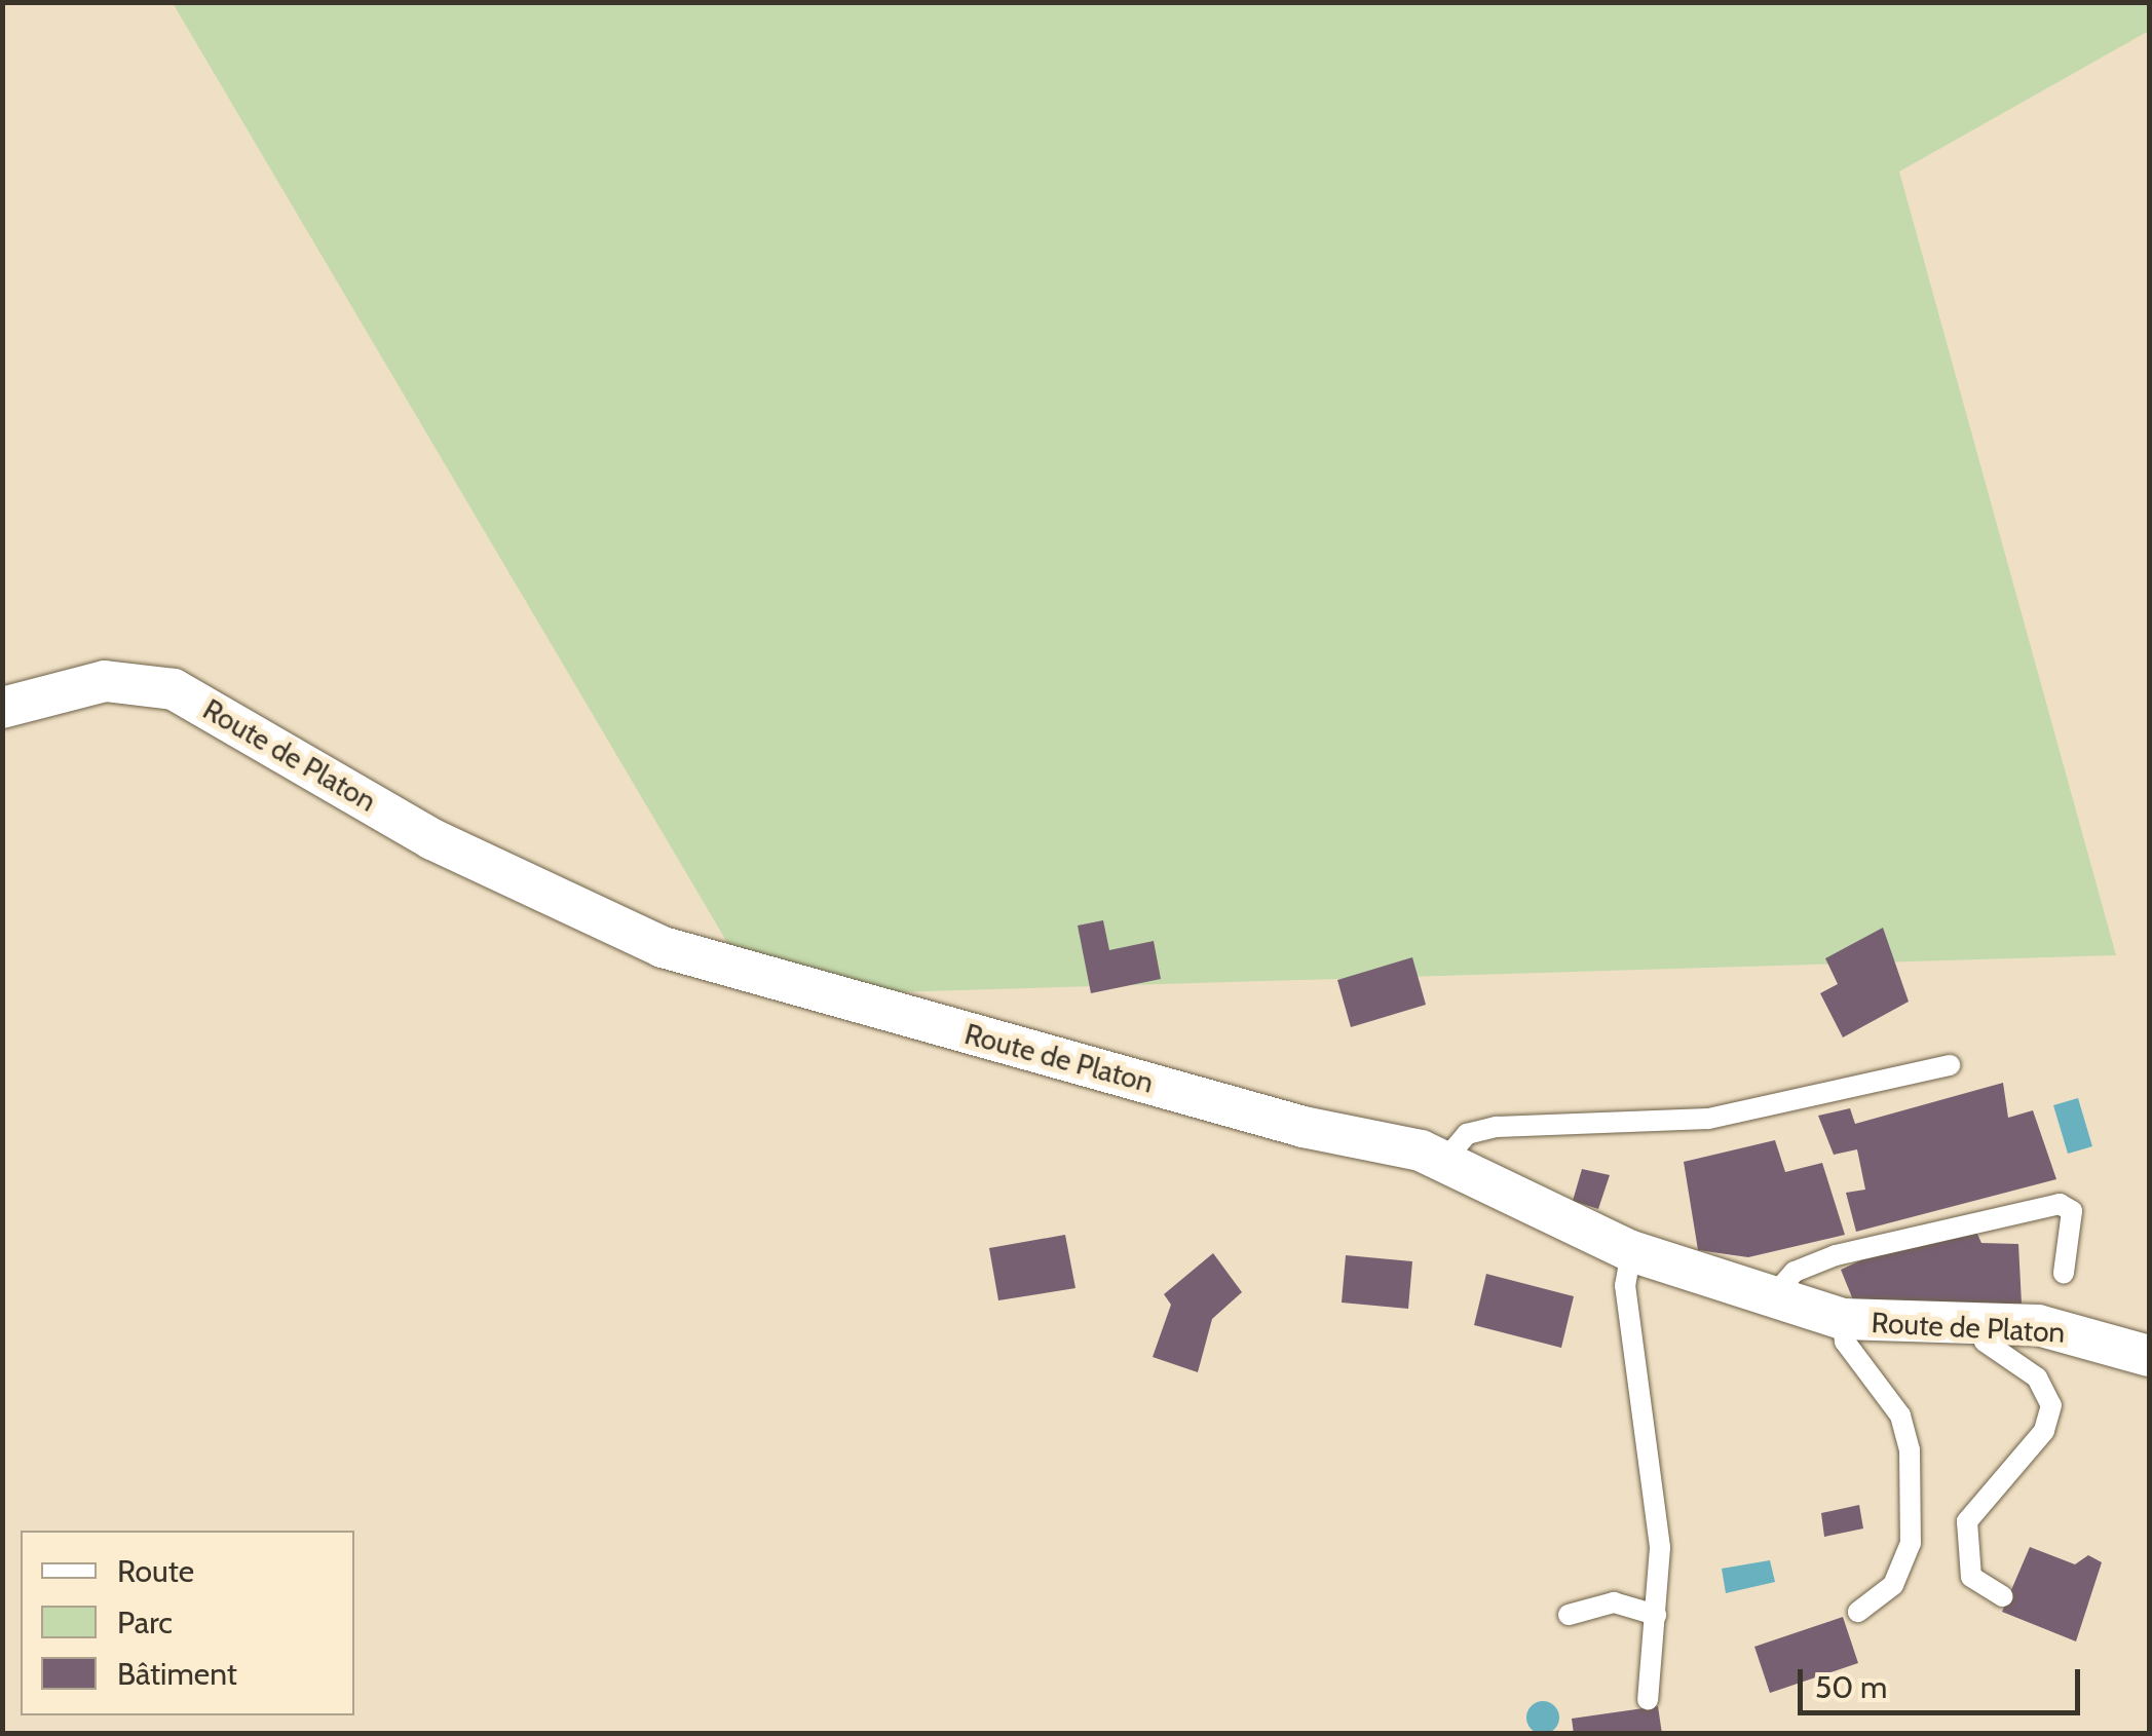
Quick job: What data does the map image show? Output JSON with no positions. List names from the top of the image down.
{
  "streets": {
    "street": ["Route de Platon"]
  },
  "legend": ["Route", "Parc", "Bâtiment"],
  "scale_bar": "50 m"
}
